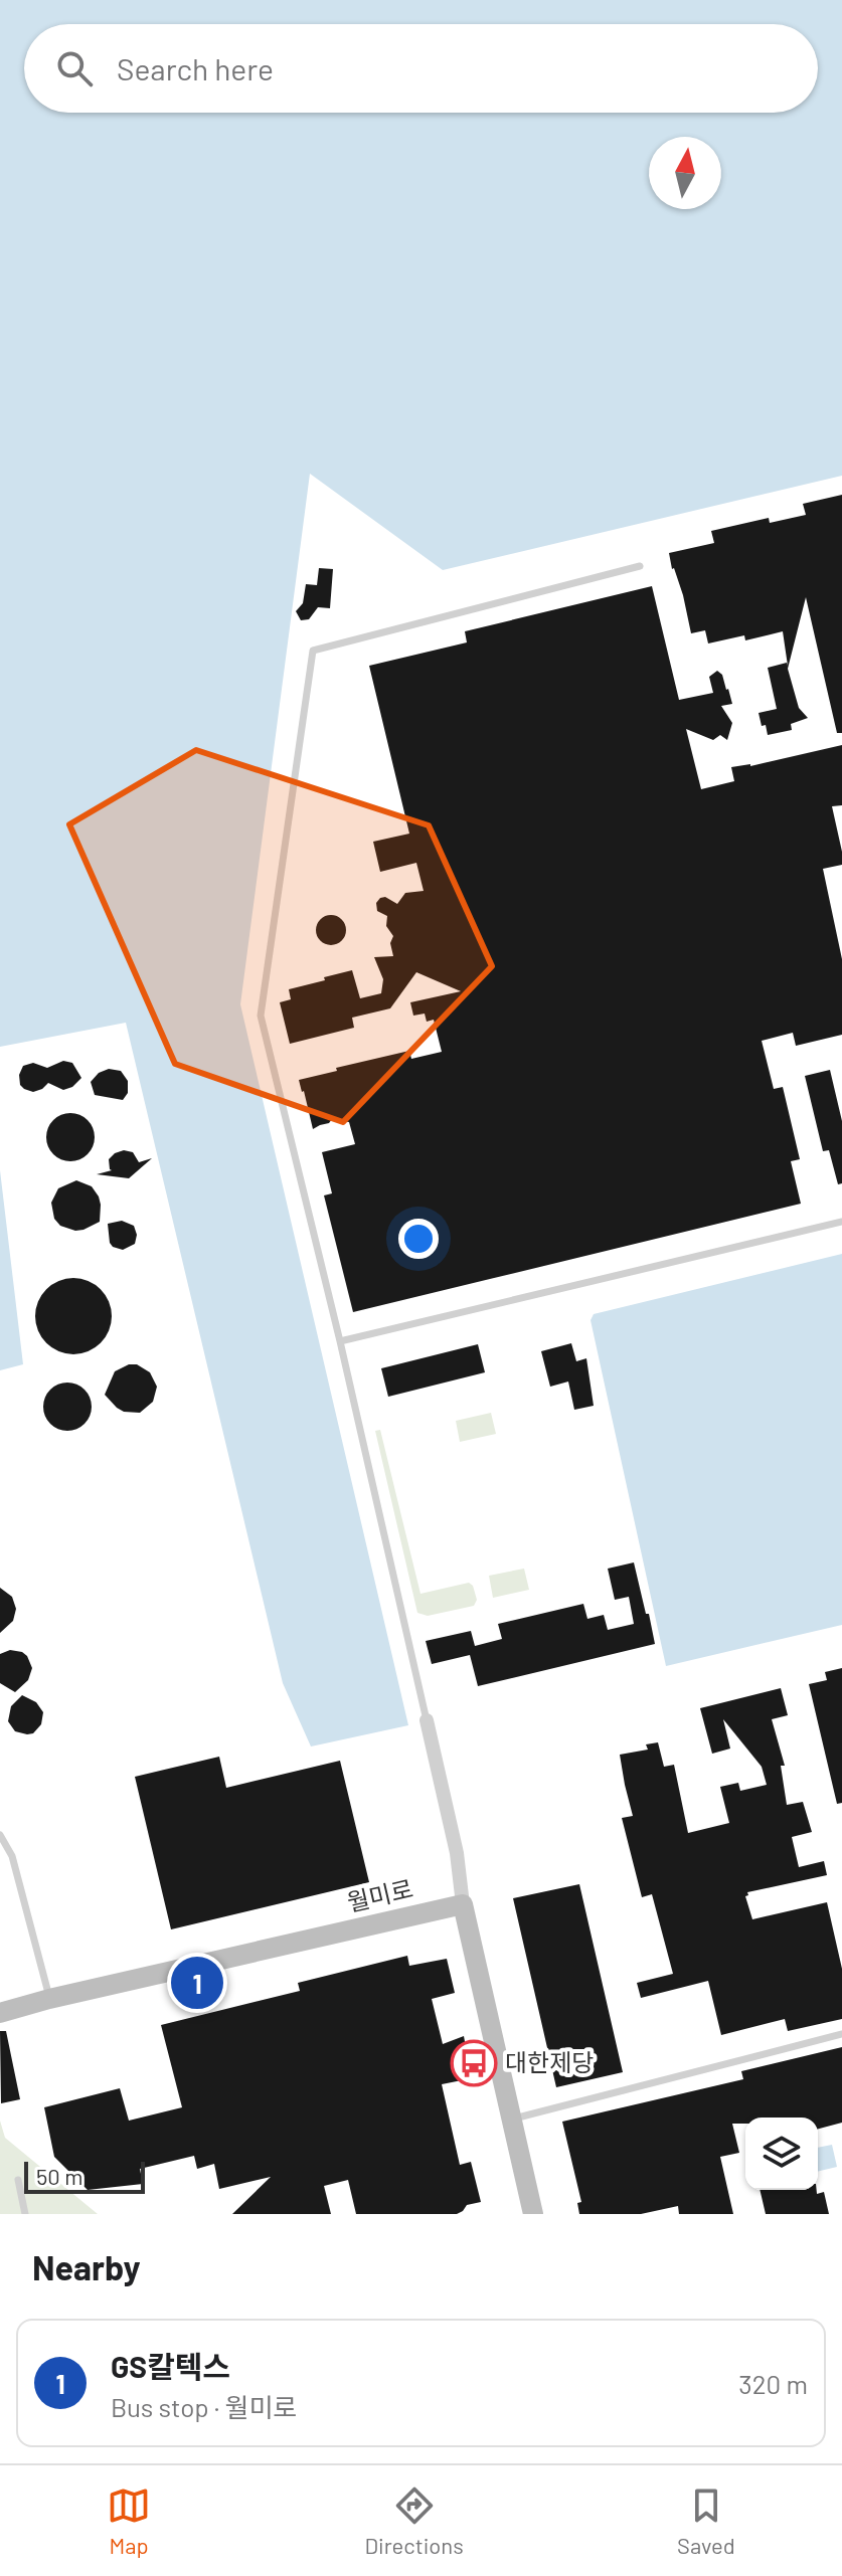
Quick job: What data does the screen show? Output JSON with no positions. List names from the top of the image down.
{
  "streets": {
    "main road": ["월미로"]
  },
  "places": {
    "bus stop": ["대한제당"]
  },
  "scale_bar": "50 m",
  "north": "top",
  "page": {
    "search": "Search here",
    "pins": "1",
    "scale": "50 m",
    "heading": "Nearby",
    "list": [
      {
        "mark": "1",
        "name": "GS칼텍스",
        "note": "Bus stop · 월미로",
        "value": "320 m"
      }
    ],
    "nav": ["Map", "Directions", "Saved"]
  }
}
